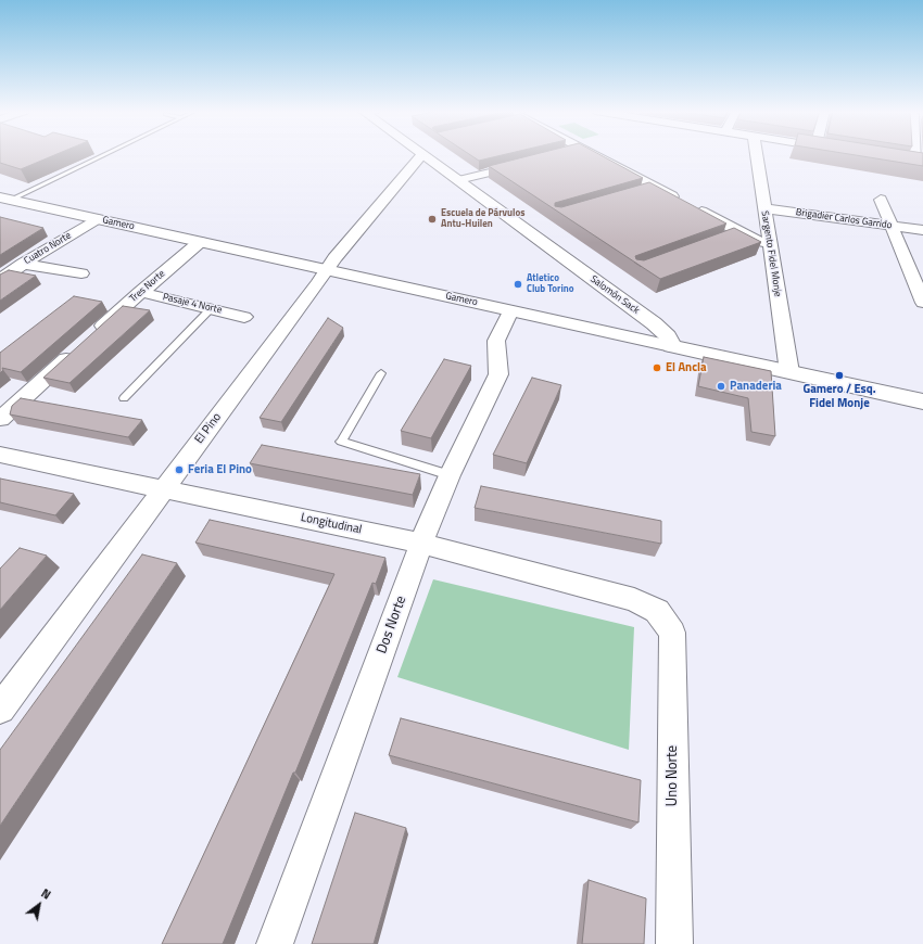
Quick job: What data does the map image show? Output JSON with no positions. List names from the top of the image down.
{
  "streets": {
    "main road": ["Gamero", "Salomón Sack"],
    "street": [
      "Brigadier Carlos Garrido",
      "Cuatro Norte",
      "Sargento Fidel Monje",
      "Tres Norte",
      "Pasaje 4 Norte",
      "El Pino",
      "Longitudinal",
      "Dos Norte",
      "Uno Norte"
    ]
  },
  "crossings": [
    ["Brigadier Carlos Garrido", "Sargento Fidel Monje"],
    ["Gamero", "Cuatro Norte"],
    ["Gamero", "Sargento Fidel Monje"],
    ["Gamero", "Tres Norte"],
    ["Gamero", "Salomón Sack"],
    ["Gamero", "El Pino"],
    ["Gamero", "Dos Norte"],
    ["Tres Norte", "Pasaje 4 Norte"],
    ["El Pino", "Longitudinal"],
    ["Longitudinal", "Dos Norte"],
    ["Longitudinal", "Uno Norte"]
  ],
  "places": [
    "Escuela de Párvulos Antu-Huilen",
    "Atletico Club Torino",
    "El Ancla",
    "Gamero / Esq. Fidel Monje",
    "Panaderia",
    "Feria El Pino"
  ],
  "north": "top right"
}
